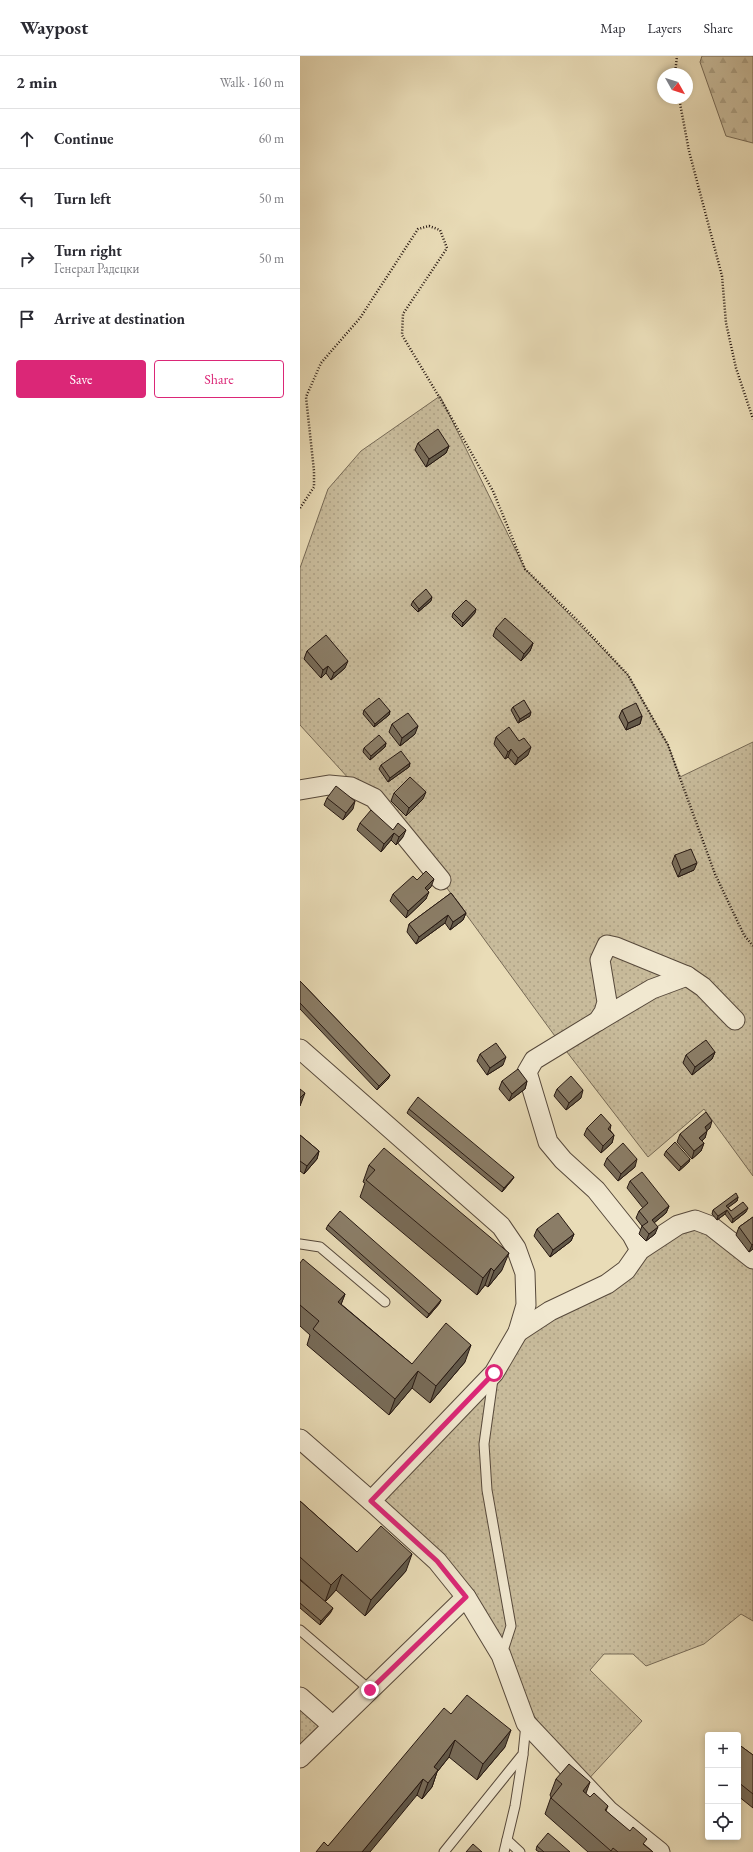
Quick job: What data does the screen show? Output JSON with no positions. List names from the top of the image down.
{
  "north": "bottom right",
  "page": {
    "header": "Waypost",
    "nav": ["Map", "Layers", "Share"],
    "heading": ["2 min", "Walk · 160 m"],
    "list": [
      ["Continue", "60 m"],
      ["Turn left", "50 m"],
      ["Turn right", "Генерал Радецки", "50 m"],
      "Arrive at destination"
    ],
    "buttons": ["Save", "Share"],
    "map_buttons": ["+", "−"]
  }
}
